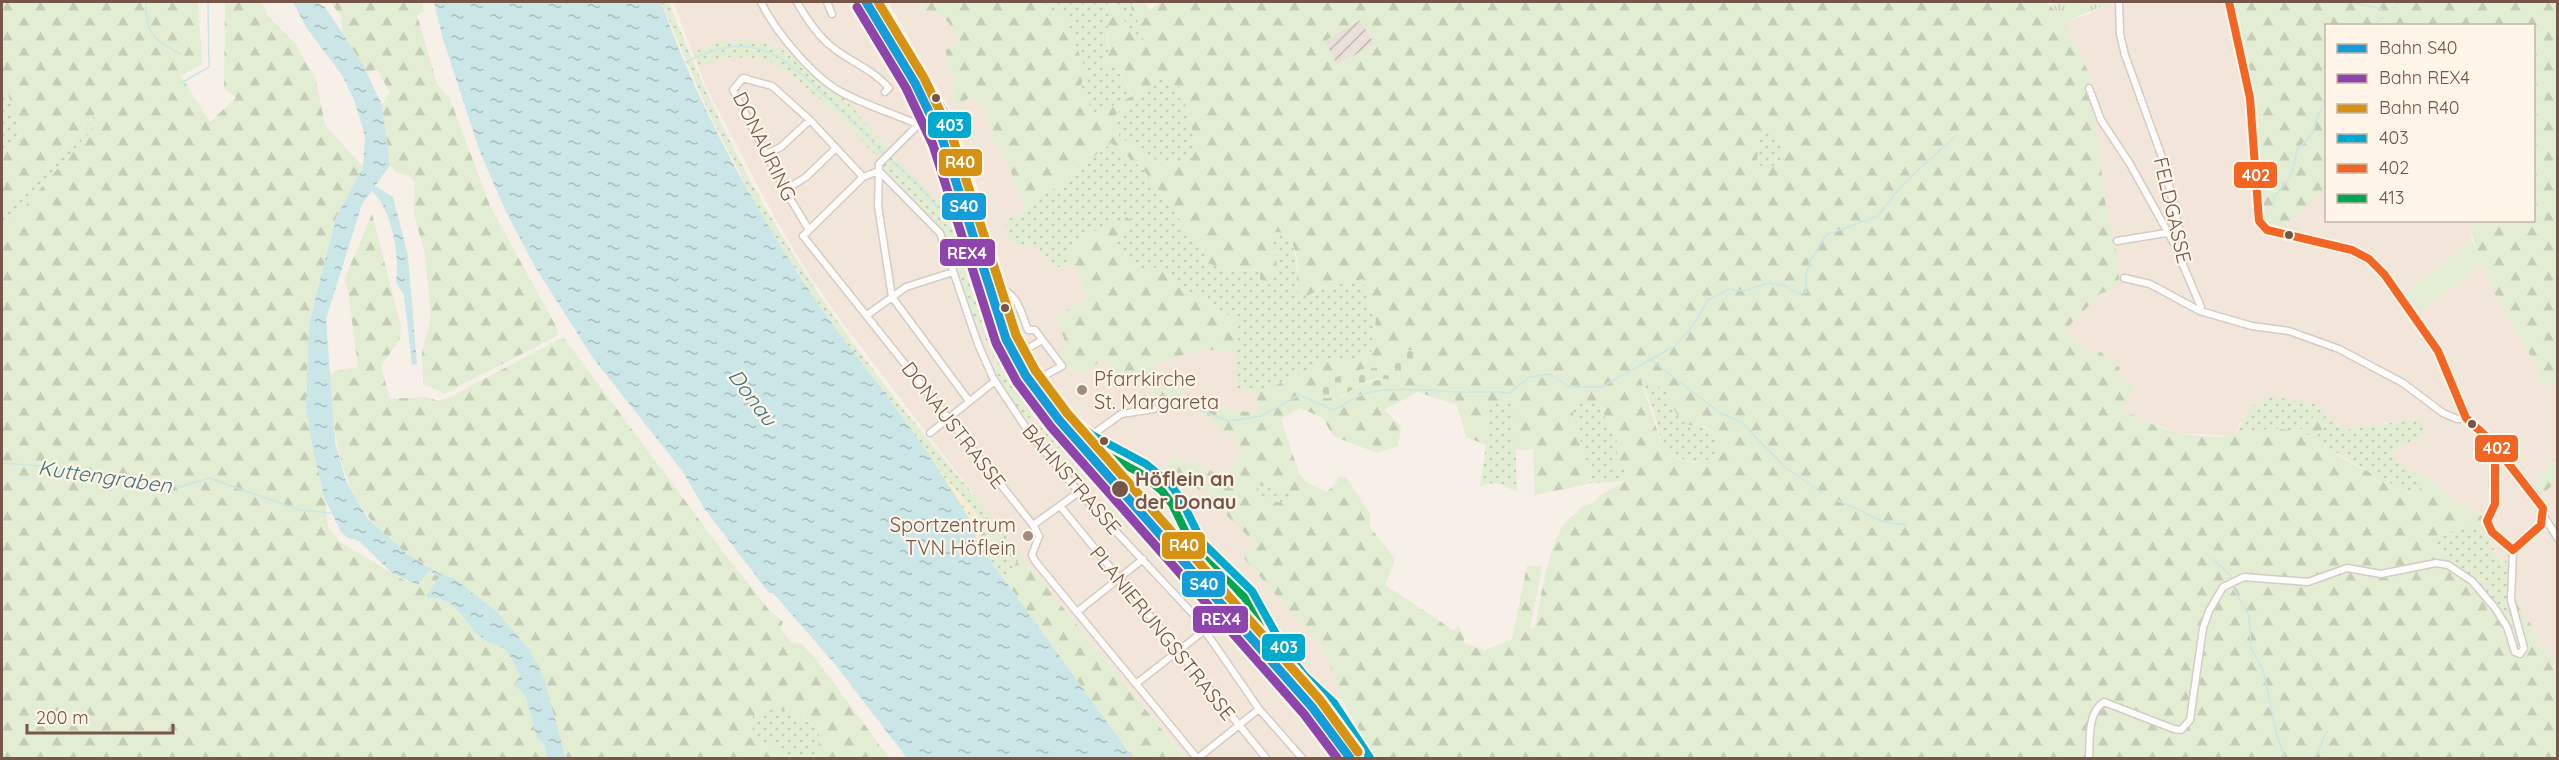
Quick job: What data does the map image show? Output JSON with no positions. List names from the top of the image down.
{
  "streets": {
    "street": [
      "DONAURING",
      "FELDGASSE",
      "DONAUSTRASSE",
      "BAHNSTRASSE",
      "PLANIERUNGSSTRASSE"
    ]
  },
  "crossings": [
    ["DONAURING", "DONAUSTRASSE"]
  ],
  "water": ["Donau", "Kuttengraben"],
  "places": ["Pfarrkirche St. Margareta", "Höflein an der Donau", "Sportzentrum TVN Höflein"],
  "lines": [
    "rail line S40",
    "rail line R40",
    "transit line 403",
    "transit line 402",
    "rail line REX4",
    "transit line 413"
  ],
  "legend": [
    "Bahn S40",
    "Bahn REX4",
    "Bahn R40",
    "403",
    "402",
    "413"
  ],
  "scale_bar": "200 m"
}
